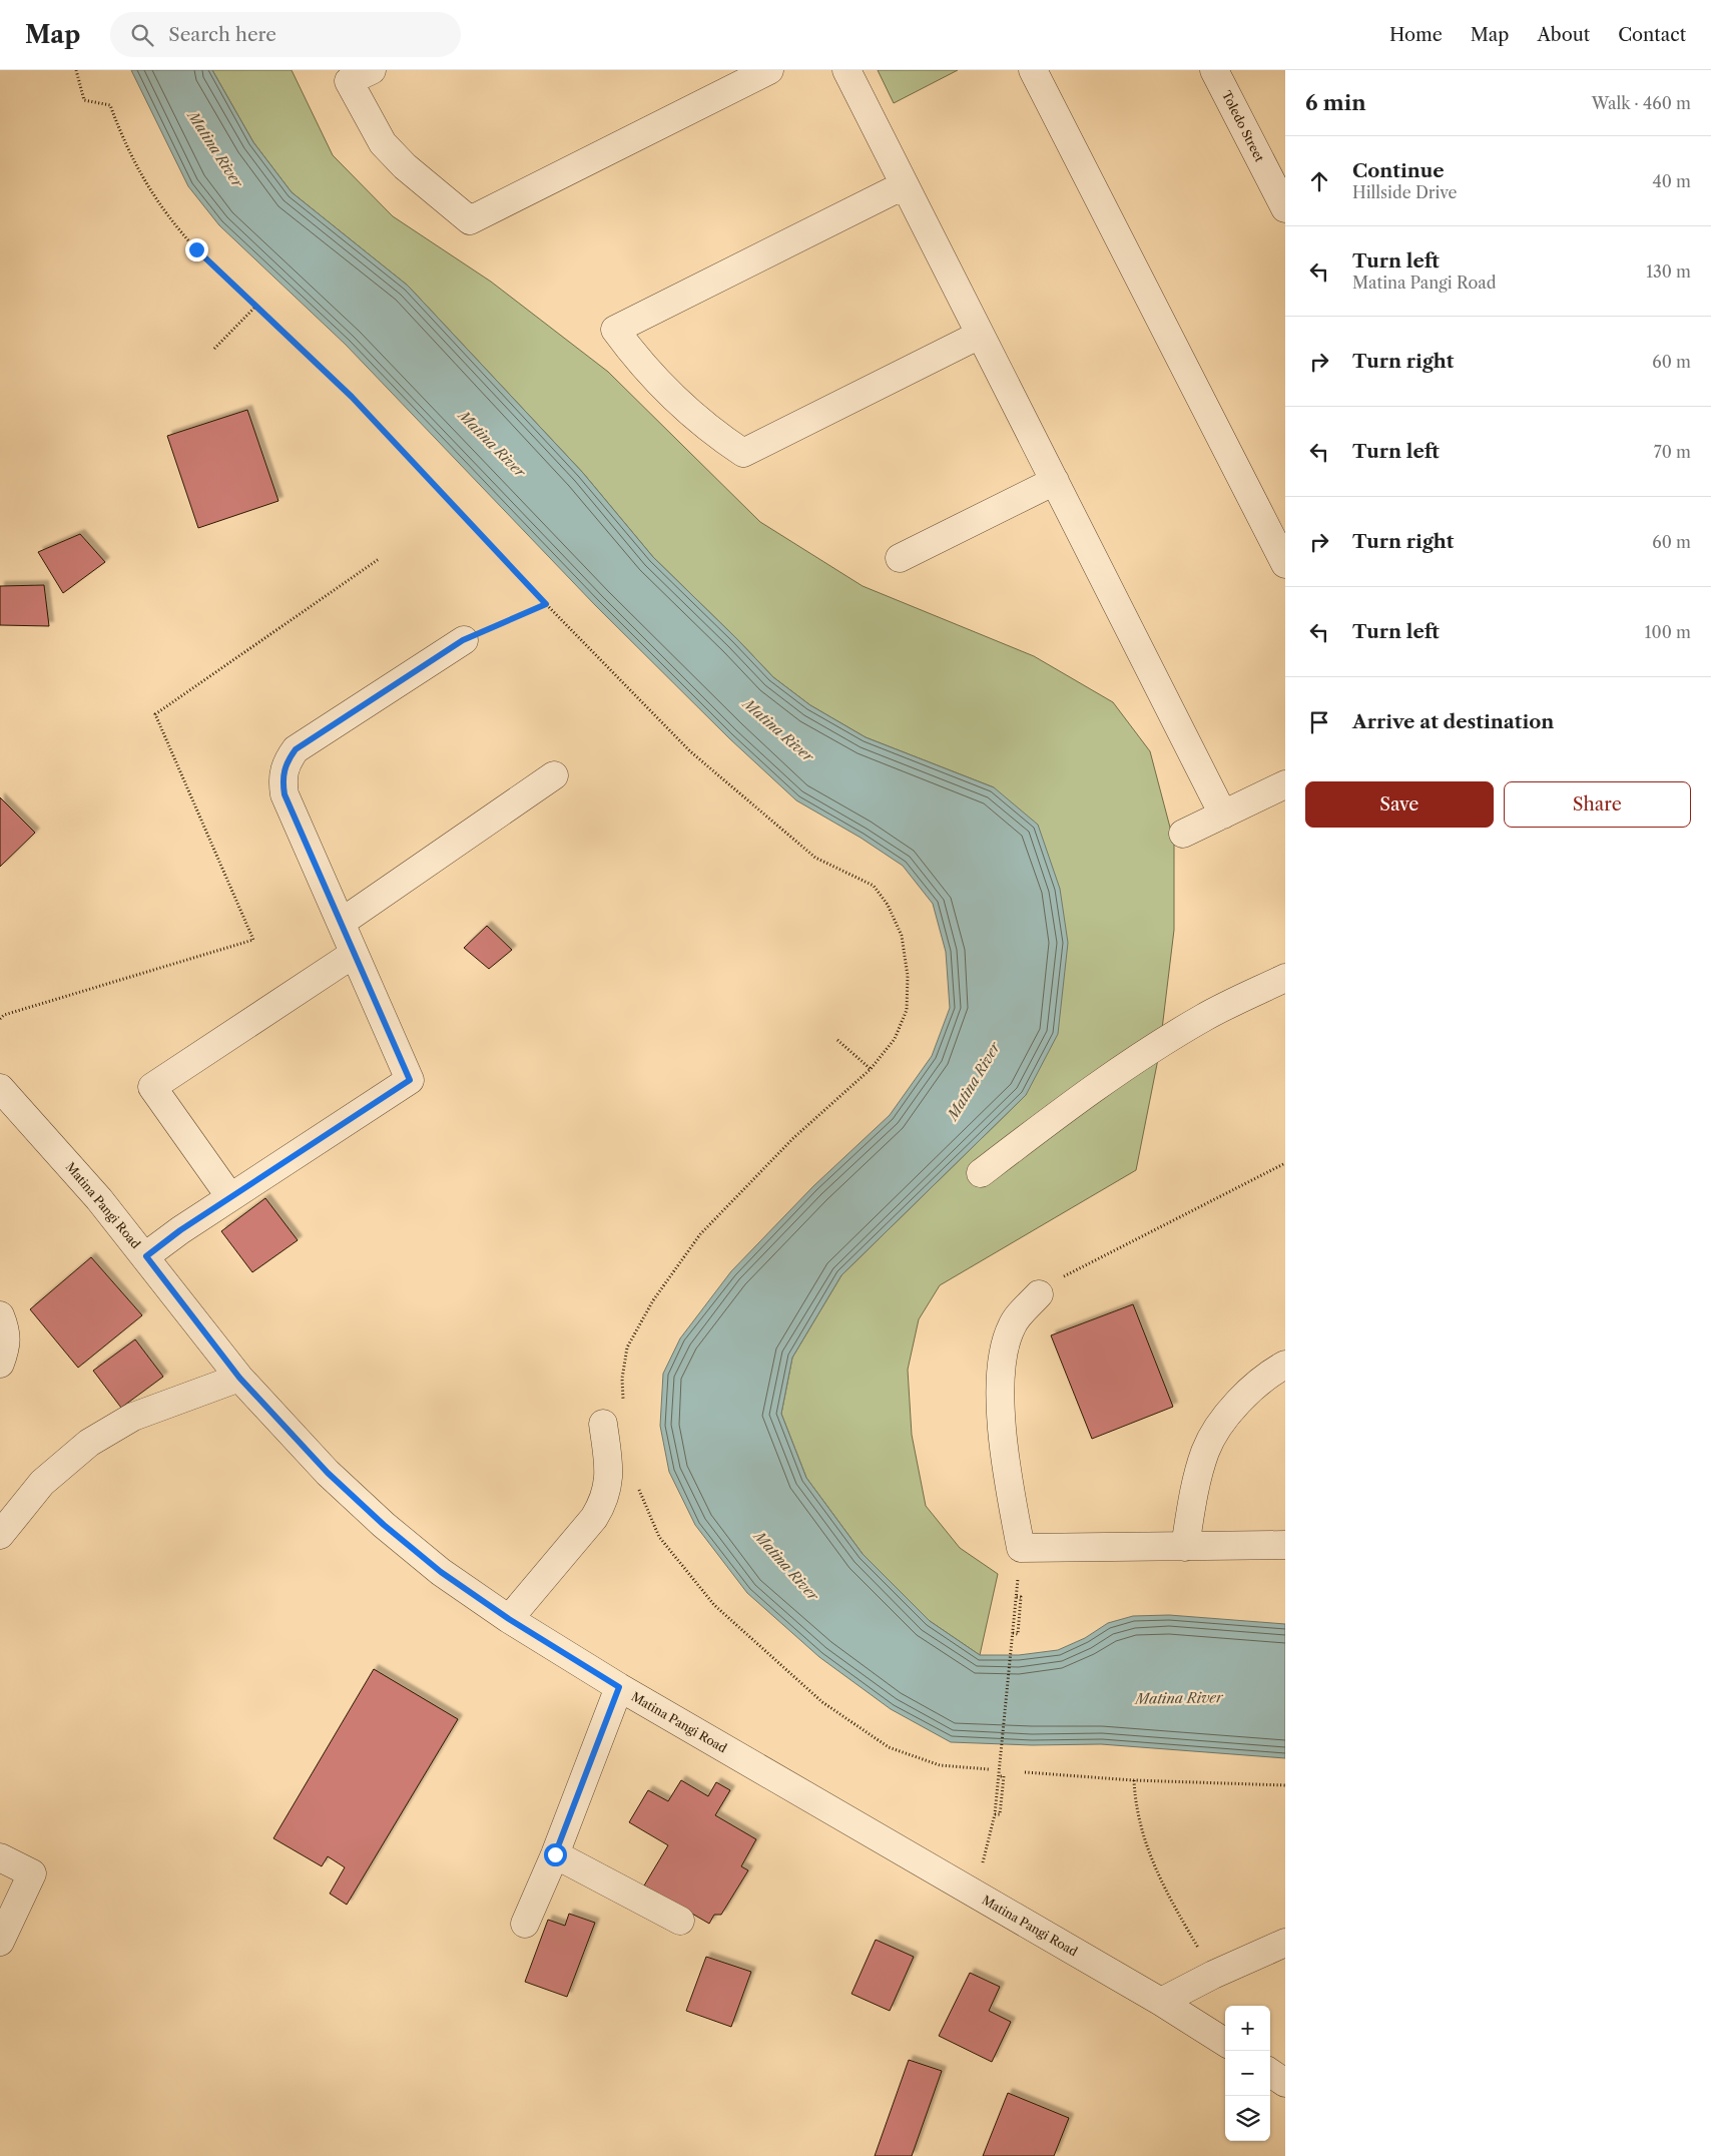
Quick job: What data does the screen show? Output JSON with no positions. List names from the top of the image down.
{
  "streets": {
    "street": ["Toledo Street", "Matina Pangi Road"]
  },
  "water": ["Matina River"],
  "page": {
    "header": "Map",
    "search": "Search here",
    "nav": [
      "Home",
      "Map",
      "About",
      "Contact"
    ],
    "heading": ["6 min", "Walk · 460 m"],
    "list": [
      ["Continue", "Hillside Drive", "40 m"],
      ["Turn left", "Matina Pangi Road", "130 m"],
      ["Turn right", "60 m"],
      ["Turn left", "70 m"],
      ["Turn right", "60 m"],
      ["Turn left", "100 m"],
      "Arrive at destination"
    ],
    "buttons": ["Save", "Share"],
    "map_buttons": ["+", "−"]
  }
}
